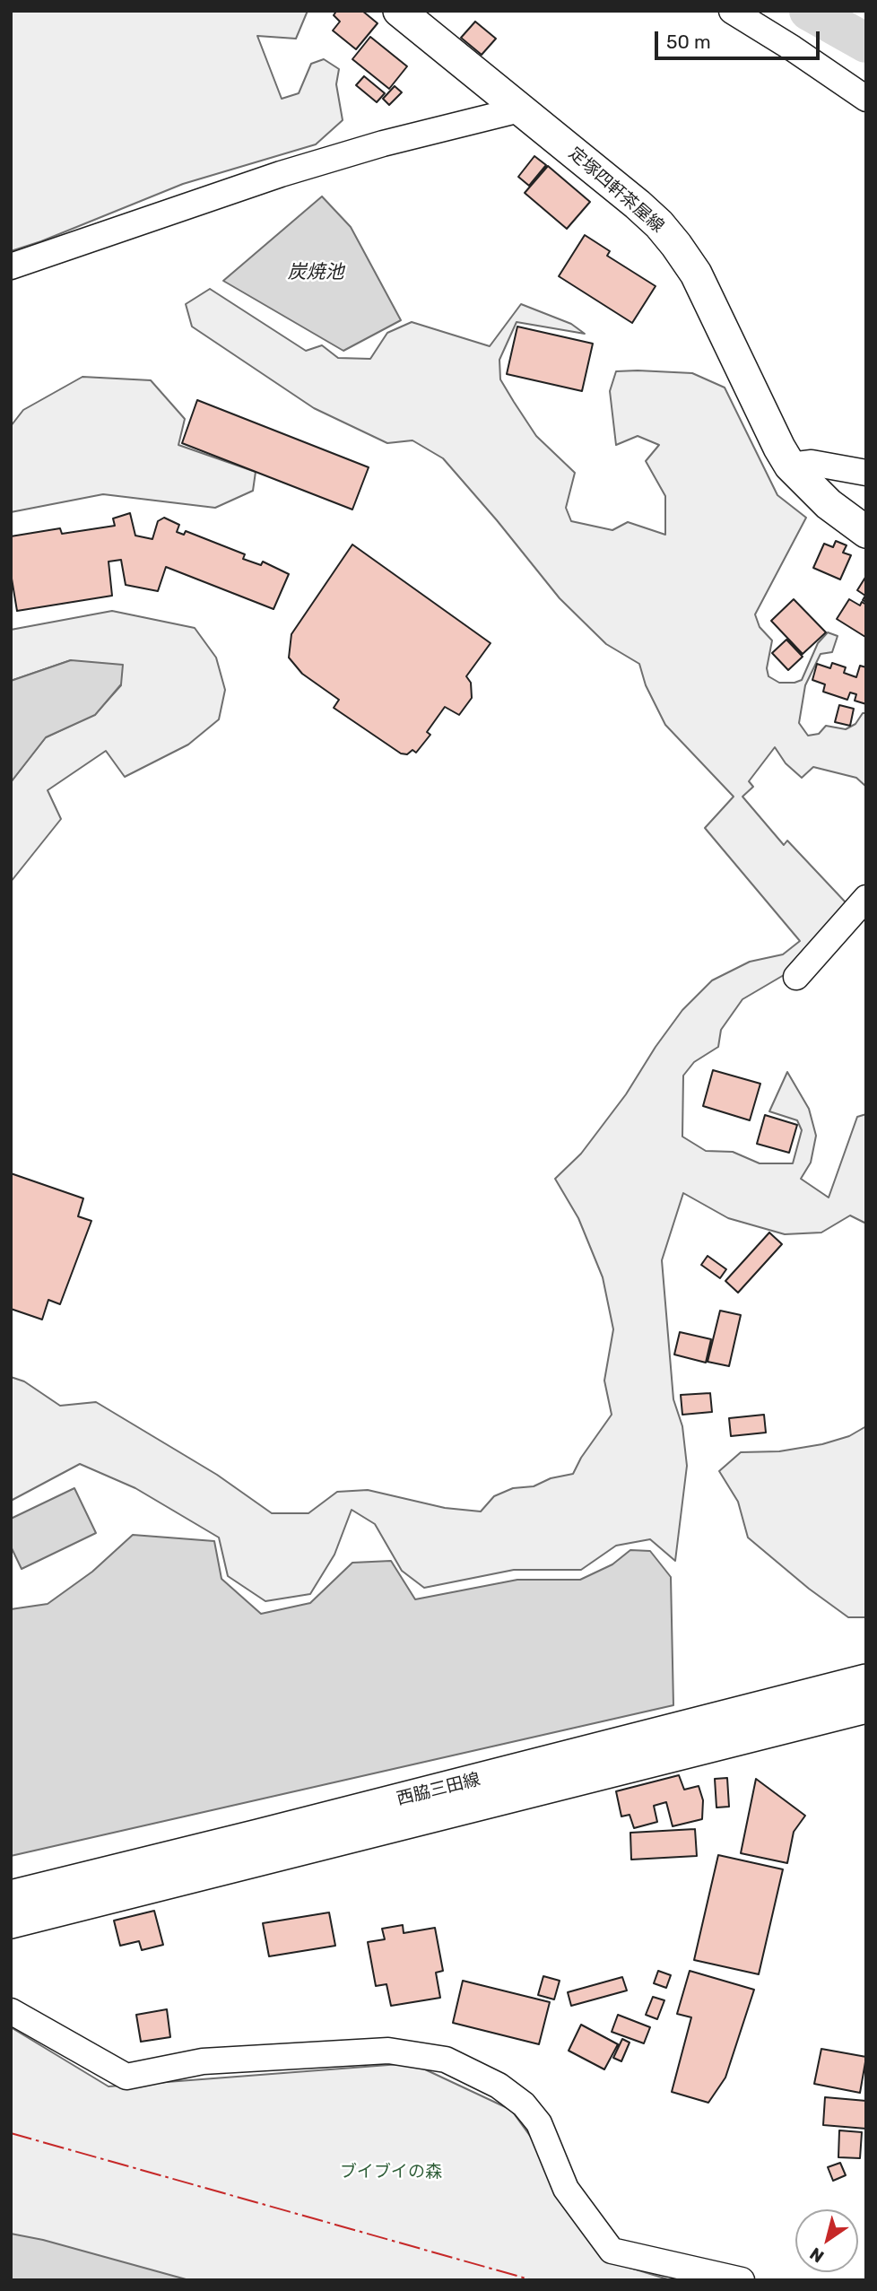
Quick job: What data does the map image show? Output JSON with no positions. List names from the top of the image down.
{
  "streets": {
    "main road": ["定塚四軒茶屋線", "西脇三田線"]
  },
  "water": ["炭焼池"],
  "parks": ["ブイブイの森"],
  "scale_bar": "50 m",
  "north": "bottom left"
}
